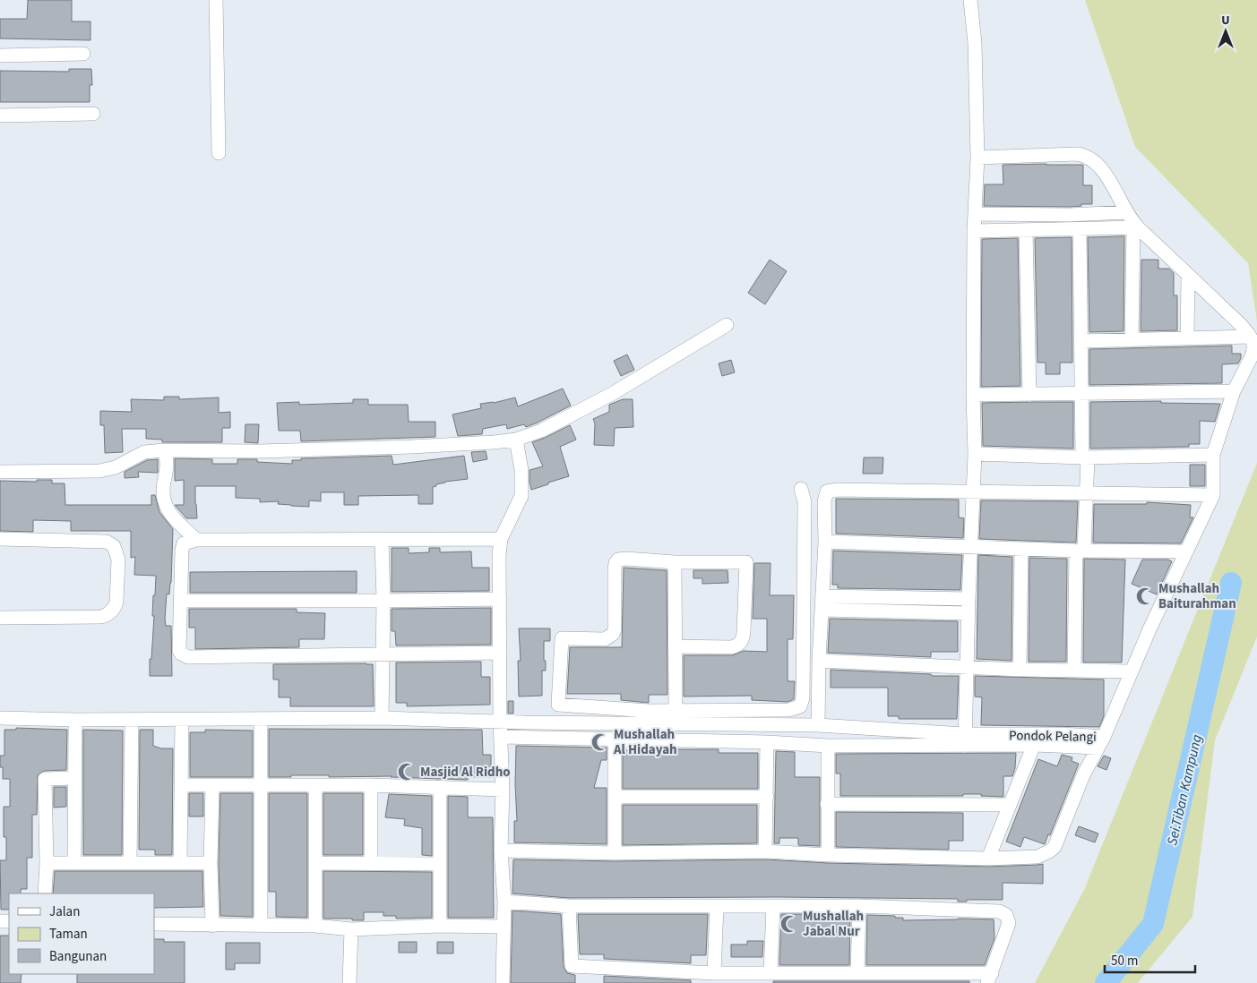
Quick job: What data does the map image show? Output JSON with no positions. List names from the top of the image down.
{
  "streets": {
    "street": ["Pondok Pelangi"]
  },
  "water": ["Sei.Tiban Kampung"],
  "places": {
    "mosque": [
      "Mushallah Baiturahman",
      "Mushallah Al Hidayah",
      "Masjid Al Ridho",
      "Mushallah Jabal Nur"
    ]
  },
  "legend": ["Jalan", "Taman", "Bangunan"],
  "scale_bar": "50 m",
  "north": "top"
}
